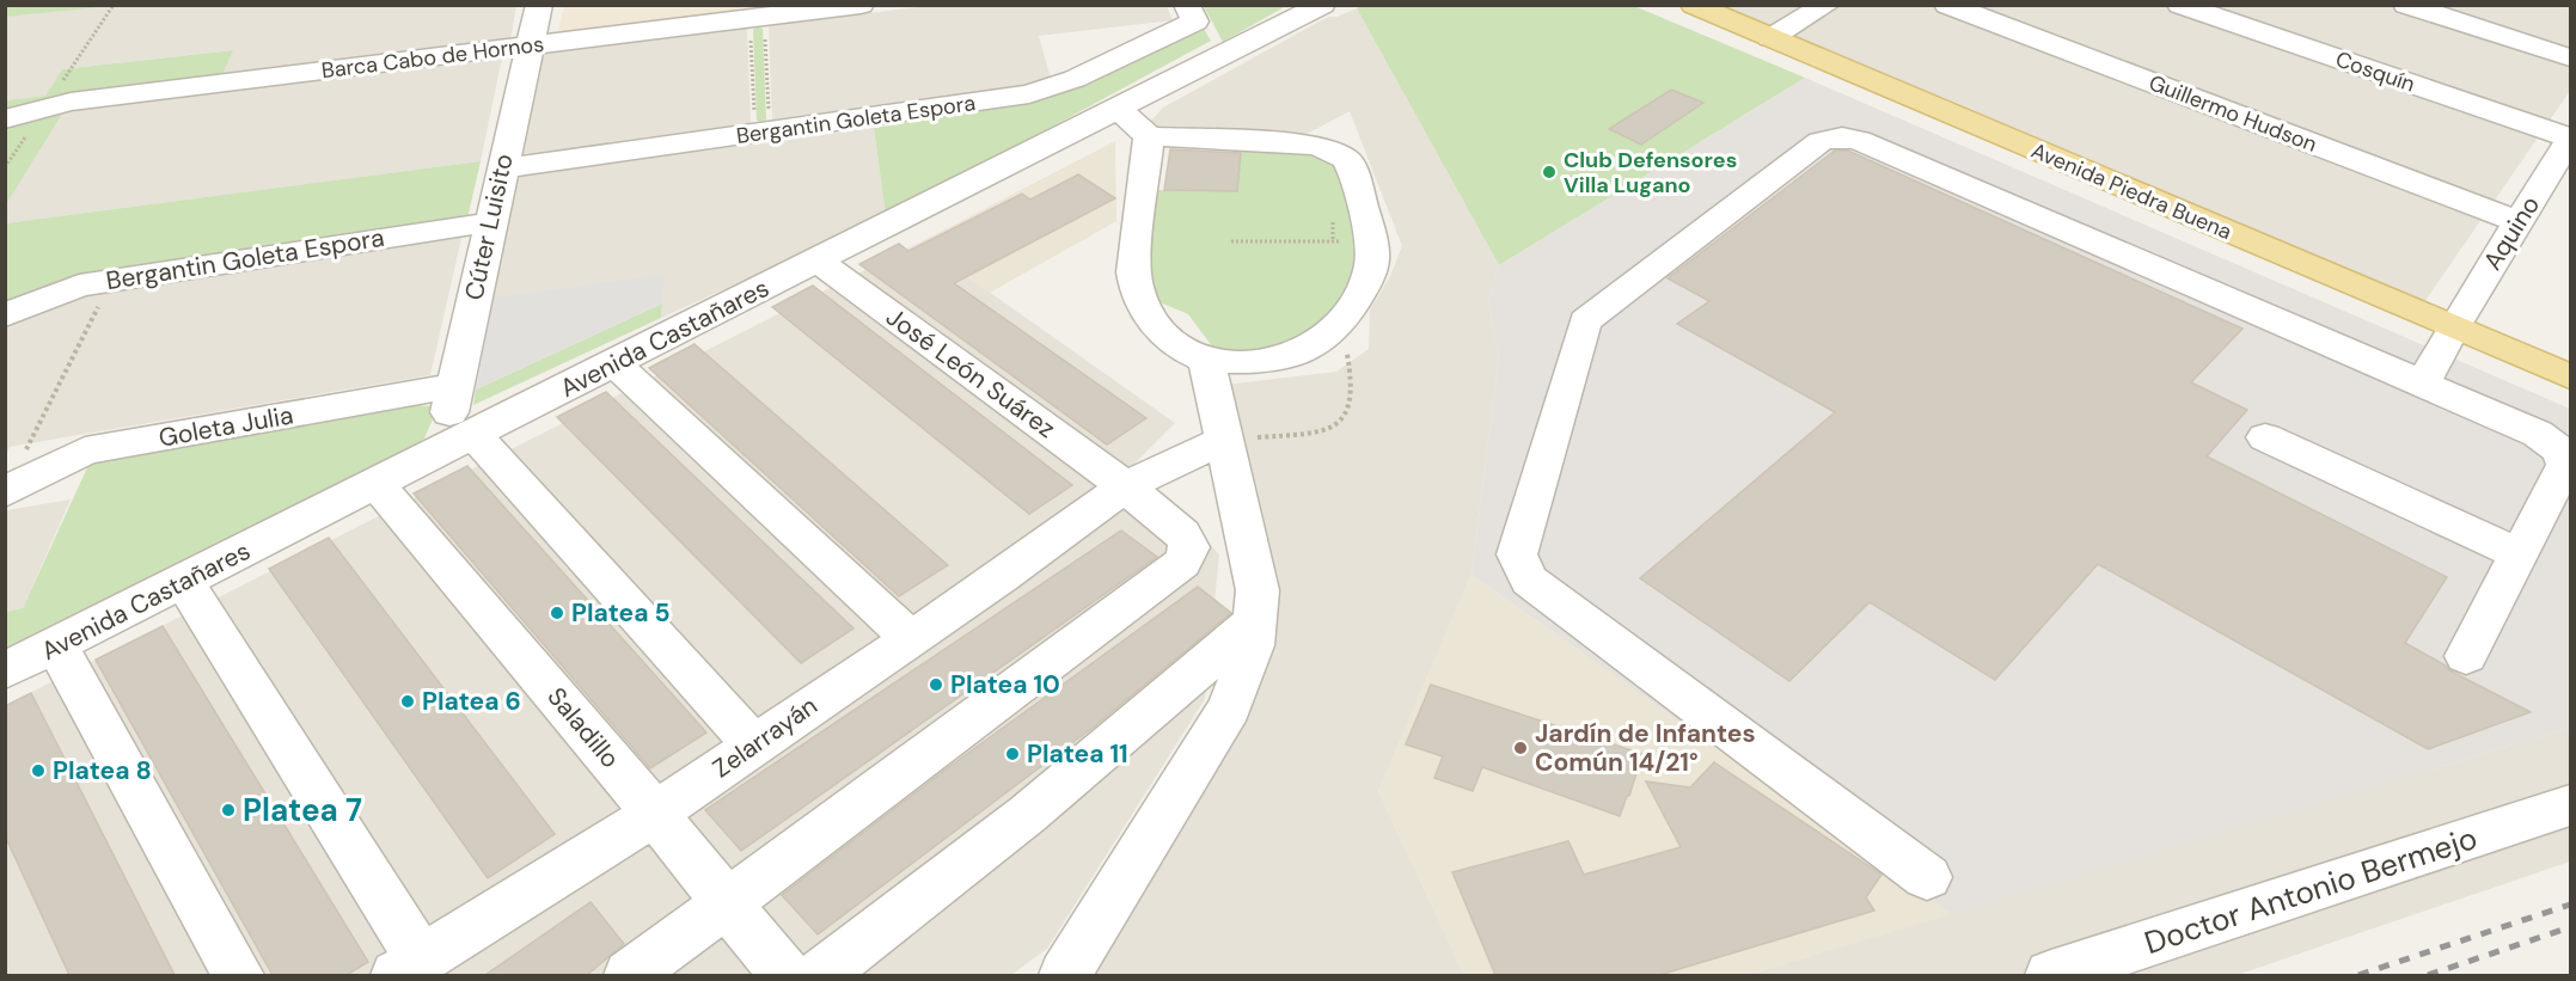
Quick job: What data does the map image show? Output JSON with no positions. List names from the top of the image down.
{
  "streets": {
    "main road": ["Avenida Piedra Buena"],
    "street": [
      "Barca Cabo de Hornos",
      "Cosquín",
      "Guillermo Hudson",
      "Bergantin Goleta Espora",
      "Cúter Luisito",
      "Aquino",
      "Avenida Castañares",
      "José León Suárez",
      "Goleta Julia",
      "Saladillo",
      "Zelarrayán",
      "Doctor Antonio Bermejo"
    ]
  },
  "crossings": [
    ["Barca Cabo de Hornos", "Cúter Luisito"],
    ["Cosquín", "Aquino"],
    ["Guillermo Hudson", "Aquino"],
    ["Bergantin Goleta Espora", "Cúter Luisito"],
    ["Avenida Piedra Buena", "Aquino"],
    ["Cúter Luisito", "Avenida Castañares"],
    ["Cúter Luisito", "Goleta Julia"],
    ["Avenida Castañares", "José León Suárez"],
    ["Avenida Castañares", "Saladillo"],
    ["José León Suárez", "Saladillo"],
    ["José León Suárez", "Zelarrayán"],
    ["Saladillo", "Zelarrayán"]
  ],
  "places": [
    "Club Defensores Villa Lugano",
    "Platea 5",
    "Platea 10",
    "Platea 6",
    "Jardín de Infantes Común 14/21°",
    "Platea 11",
    "Platea 8",
    "Platea 7"
  ]
}
